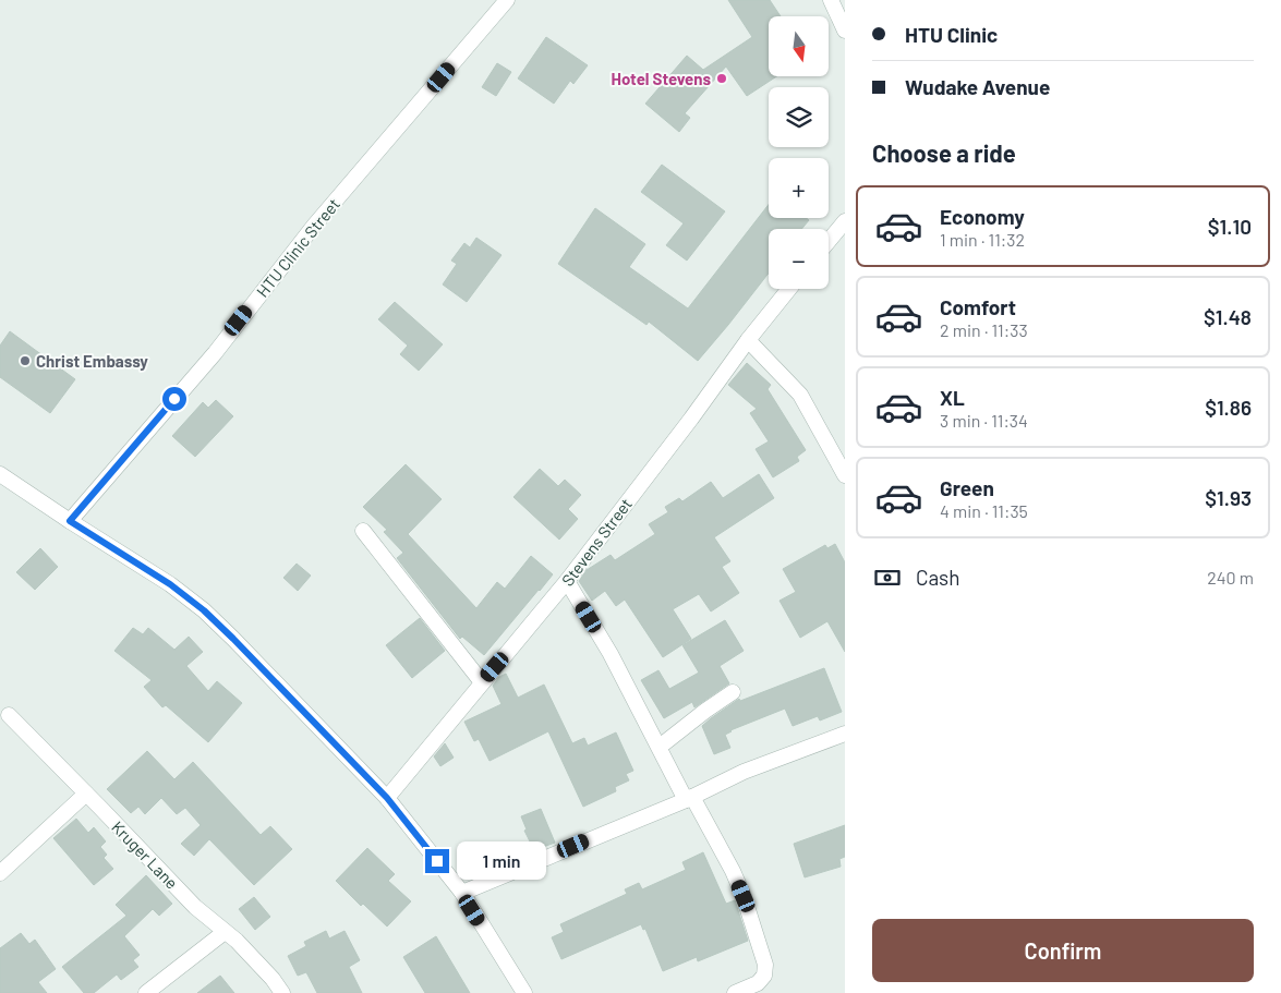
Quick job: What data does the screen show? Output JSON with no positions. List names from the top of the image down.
{
  "streets": {
    "street": ["HTU Clinic Street", "Stevens Street", "Kruger Lane"]
  },
  "places": ["Hotel Stevens", "Christ Embassy"],
  "north": "bottom",
  "page": {
    "banner": ["HTU Clinic", "Wudake Avenue"],
    "map_buttons": ["+", "−"],
    "heading": "Choose a ride",
    "list": [
      {
        "name": "Economy",
        "note": "1 min · 11:32",
        "value": "$1.10"
      },
      {
        "name": "Comfort",
        "note": "2 min · 11:33",
        "value": "$1.48"
      },
      {
        "name": "XL",
        "note": "3 min · 11:34",
        "value": "$1.86"
      },
      {
        "name": "Green",
        "note": "4 min · 11:35",
        "value": "$1.93"
      }
    ],
    "pay": ["Cash", "240 m"],
    "bubble": "1 min",
    "buttons": "Confirm"
  }
}
